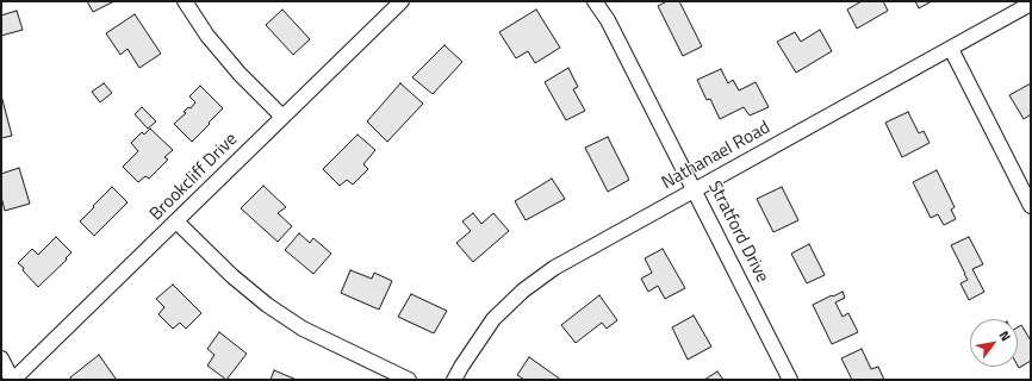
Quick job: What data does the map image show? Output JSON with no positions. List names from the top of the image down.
{
  "streets": {
    "street": ["Nathanael Road", "Brookcliff Drive", "Stratford Drive"]
  },
  "crossings": [
    ["Nathanael Road", "Stratford Drive"]
  ],
  "north": "top right"
}
